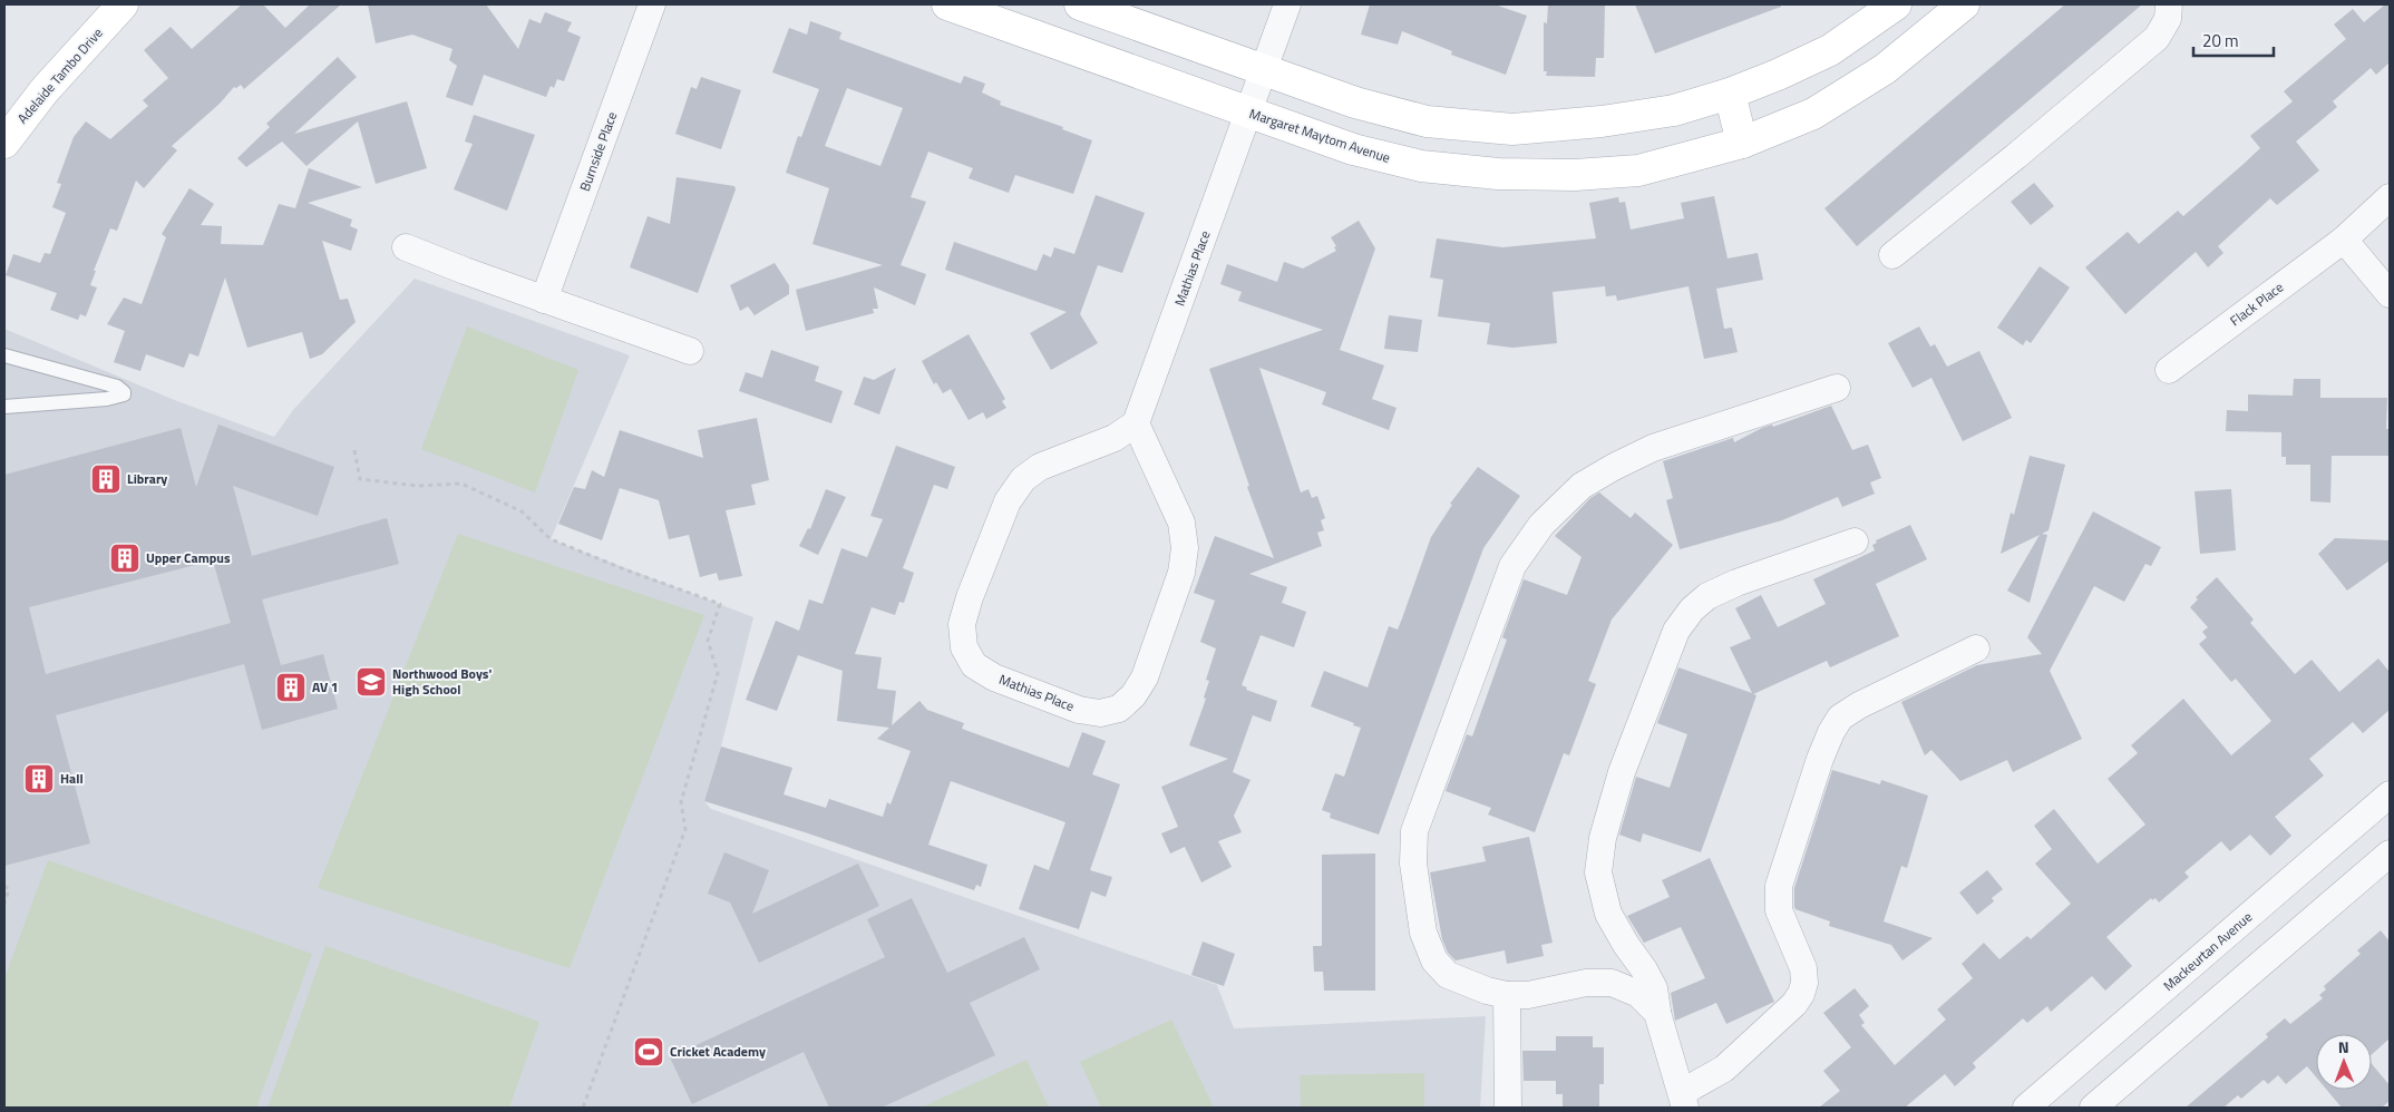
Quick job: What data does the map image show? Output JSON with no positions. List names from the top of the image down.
{
  "streets": {
    "street": [
      "Adelaide Tambo Drive",
      "Margaret Maytom Avenue",
      "Burnside Place",
      "Mathias Place",
      "Flack Place",
      "Mackeurtan Avenue"
    ]
  },
  "crossings": [
    ["Margaret Maytom Avenue", "Mathias Place"]
  ],
  "places": {
    "building": [
      "Library",
      "Upper Campus",
      "AV 1",
      "Hall"
    ],
    "school or university": ["Northwood Boys' High School"],
    "sports": ["Cricket Academy"]
  },
  "scale_bar": "20 m",
  "north": "top"
}
